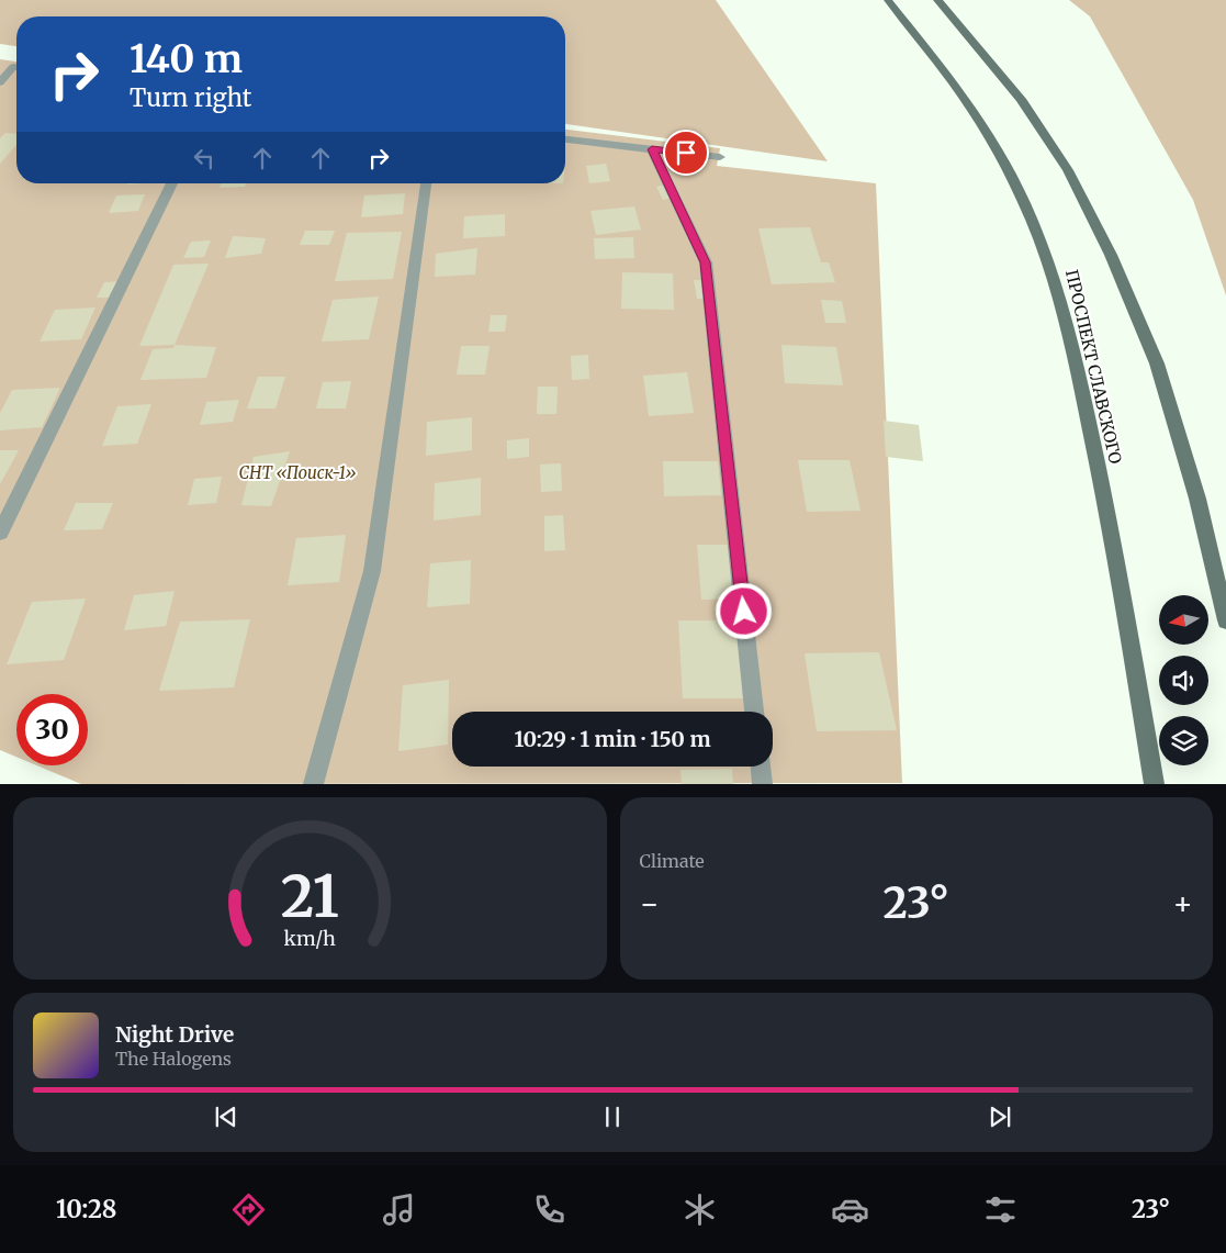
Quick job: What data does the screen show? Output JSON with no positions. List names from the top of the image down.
{
  "streets": {
    "main road": ["ПРОСПЕКТ СЛАВСКОГО"]
  },
  "parks": ["СНТ «Поиск-1»"],
  "north": "left",
  "page": {
    "turn": ["140 m", "Turn right"],
    "limit": "30",
    "trip": "10:29 · 1 min · 150 m",
    "tile": "Climate",
    "heat": ["−", "23°", "+"],
    "song": ["Night Drive", "The Halogens"],
    "tabs": ["10:28", "23°"],
    "gauge": ["21", "km/h"]
  }
}
